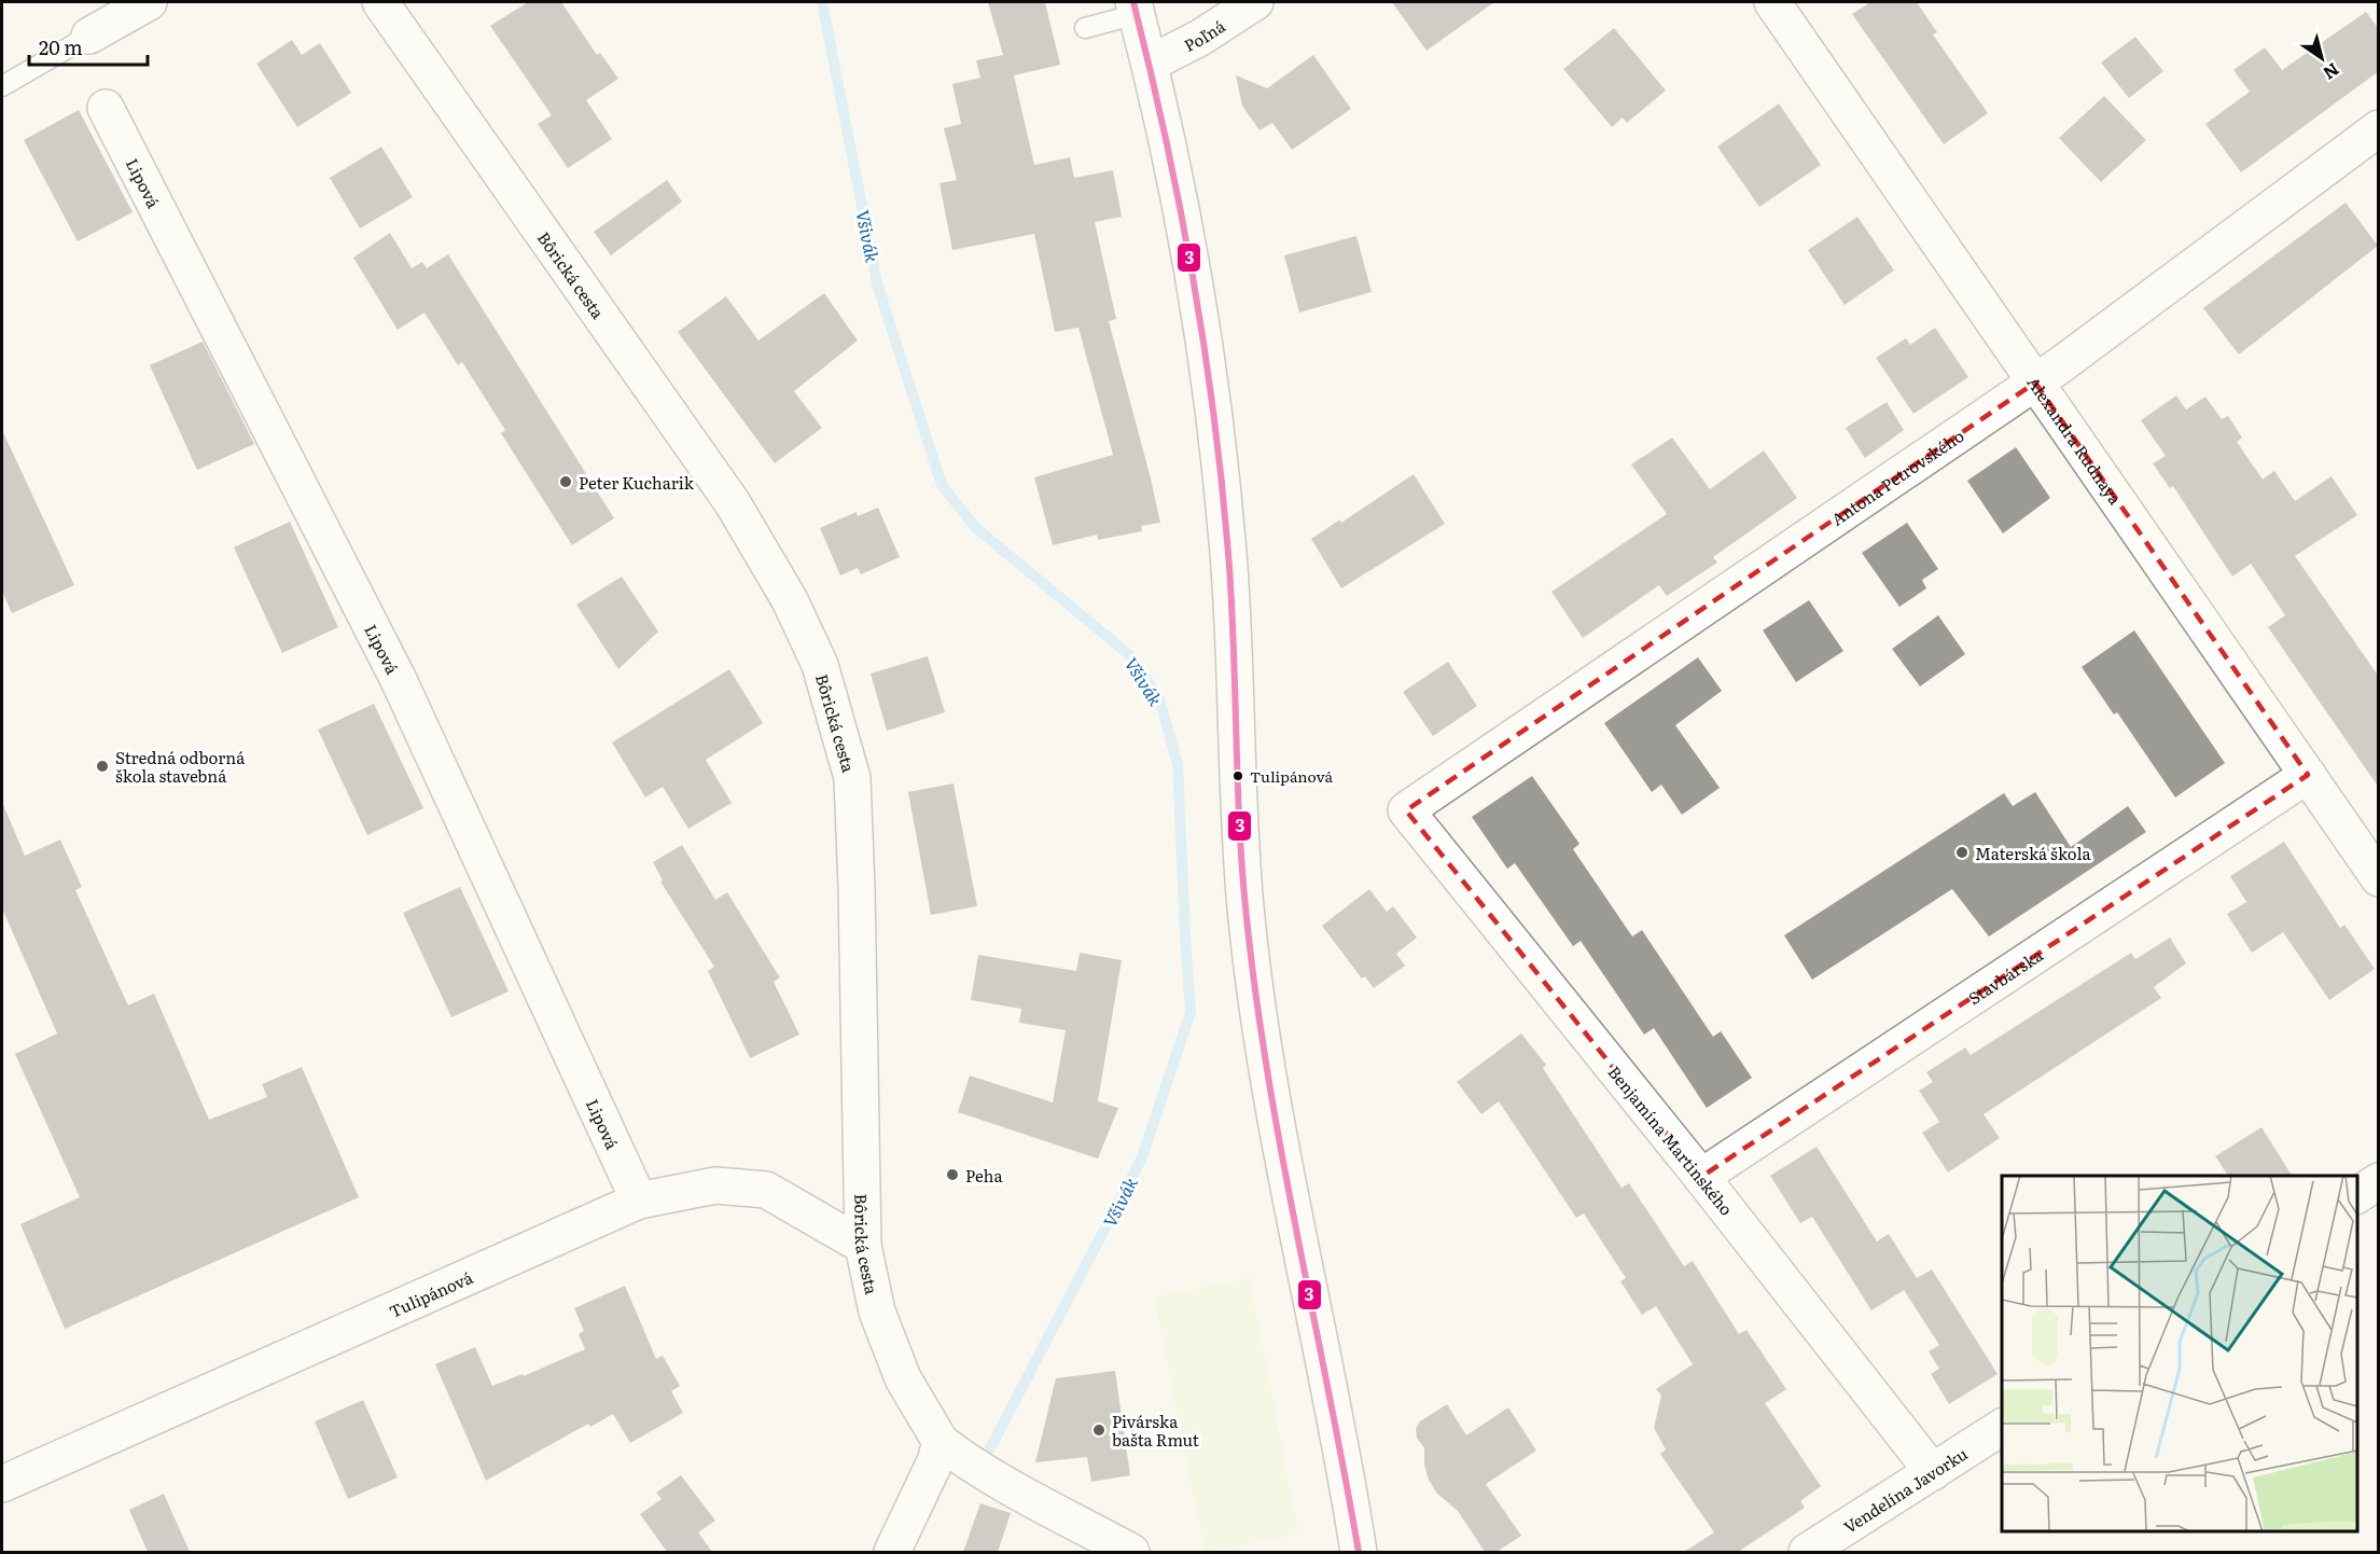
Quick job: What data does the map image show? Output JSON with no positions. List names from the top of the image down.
{
  "streets": {
    "street": [
      "Poľná",
      "Lipová",
      "Bôrická cesta",
      "Alexandra Rudnaya",
      "Antona Petrovského",
      "Stavbárska",
      "Benjamína Martinského",
      "Tulipánová",
      "Vendelína Javorku"
    ]
  },
  "crossings": [
    ["Lipová", "Tulipánová"],
    ["Bôrická cesta", "Tulipánová"],
    ["Alexandra Rudnaya", "Antona Petrovského"],
    ["Alexandra Rudnaya", "Stavbárska"],
    ["Antona Petrovského", "Benjamína Martinského"],
    ["Stavbárska", "Benjamína Martinského"],
    ["Benjamína Martinského", "Vendelína Javorku"]
  ],
  "water": ["Všivák"],
  "places": [
    "Peter Kucharik",
    "Stredná odborná škola stavebná",
    "Tulipánová",
    "Materská škola",
    "Peha",
    "Pivárska bašta Rmut"
  ],
  "lines": ["transit line 3"],
  "scale_bar": "20 m",
  "north": "bottom right"
}
